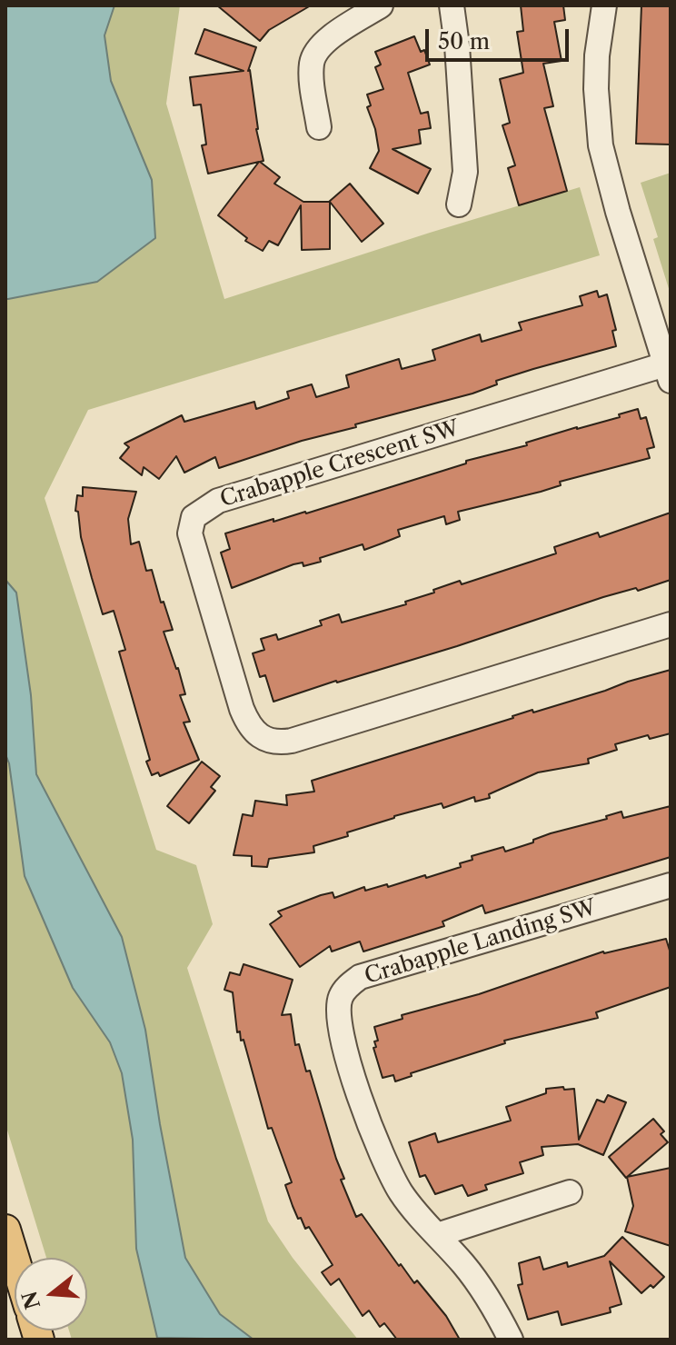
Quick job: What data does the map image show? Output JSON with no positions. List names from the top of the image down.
{
  "streets": {
    "street": ["Crabapple Crescent SW", "Crabapple Landing SW"]
  },
  "scale_bar": "50 m",
  "north": "left"
}
